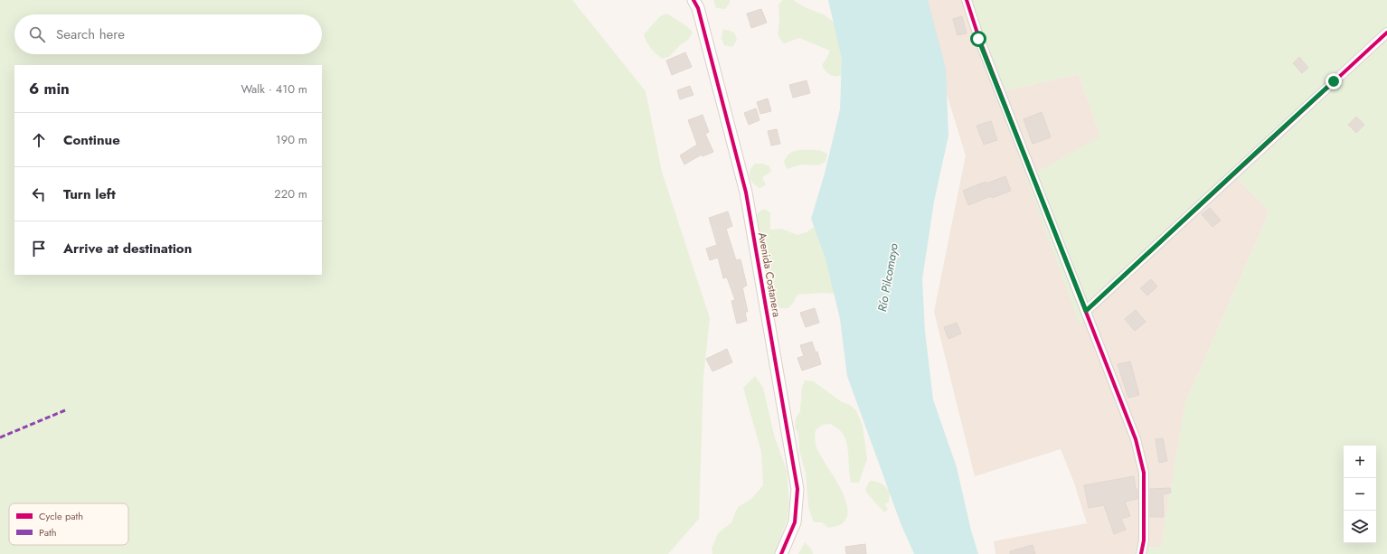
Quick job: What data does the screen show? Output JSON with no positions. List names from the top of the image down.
{
  "streets": {
    "street": ["Avenida Costanera"]
  },
  "water": ["Río Pilcomayo"],
  "legend": ["Cycle path", "Path"],
  "page": {
    "search": "Search here",
    "heading": ["6 min", "Walk · 410 m"],
    "list": [
      ["Continue", "190 m"],
      ["Turn left", "220 m"],
      "Arrive at destination"
    ],
    "map_buttons": ["+", "−"]
  }
}
